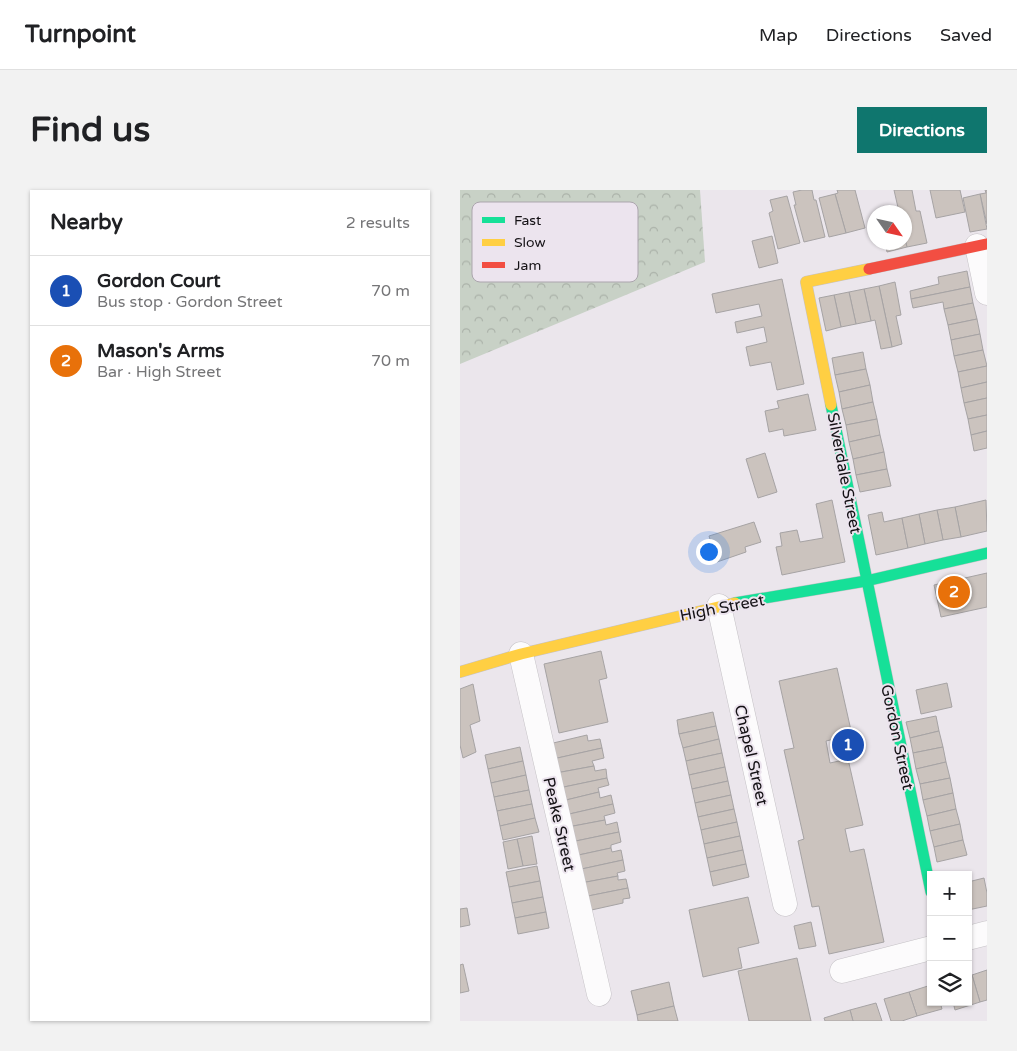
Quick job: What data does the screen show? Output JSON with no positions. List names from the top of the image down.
{
  "streets": {
    "street": [
      "Silverdale Street",
      "High Street",
      "Gordon Street",
      "Chapel Street",
      "Peake Street"
    ]
  },
  "crossings": [
    ["Silverdale Street", "High Street"],
    ["Silverdale Street", "Gordon Street"],
    ["High Street", "Gordon Street"],
    ["High Street", "Chapel Street"],
    ["High Street", "Peake Street"]
  ],
  "legend": ["Fast", "Slow", "Jam"],
  "north": "bottom right",
  "page": {
    "header": "Turnpoint",
    "nav": ["Map", "Directions", "Saved"],
    "buttons": "Directions",
    "title": "Find us",
    "heading": ["Nearby", "2 results"],
    "list": [
      {
        "mark": "1",
        "name": "Gordon Court",
        "note": "Bus stop · Gordon Street",
        "value": "70 m"
      },
      {
        "mark": "2",
        "name": "Mason's Arms",
        "note": "Bar · High Street",
        "value": "70 m"
      }
    ],
    "pins": ["2", "1"],
    "map_buttons": ["+", "−"]
  }
}
